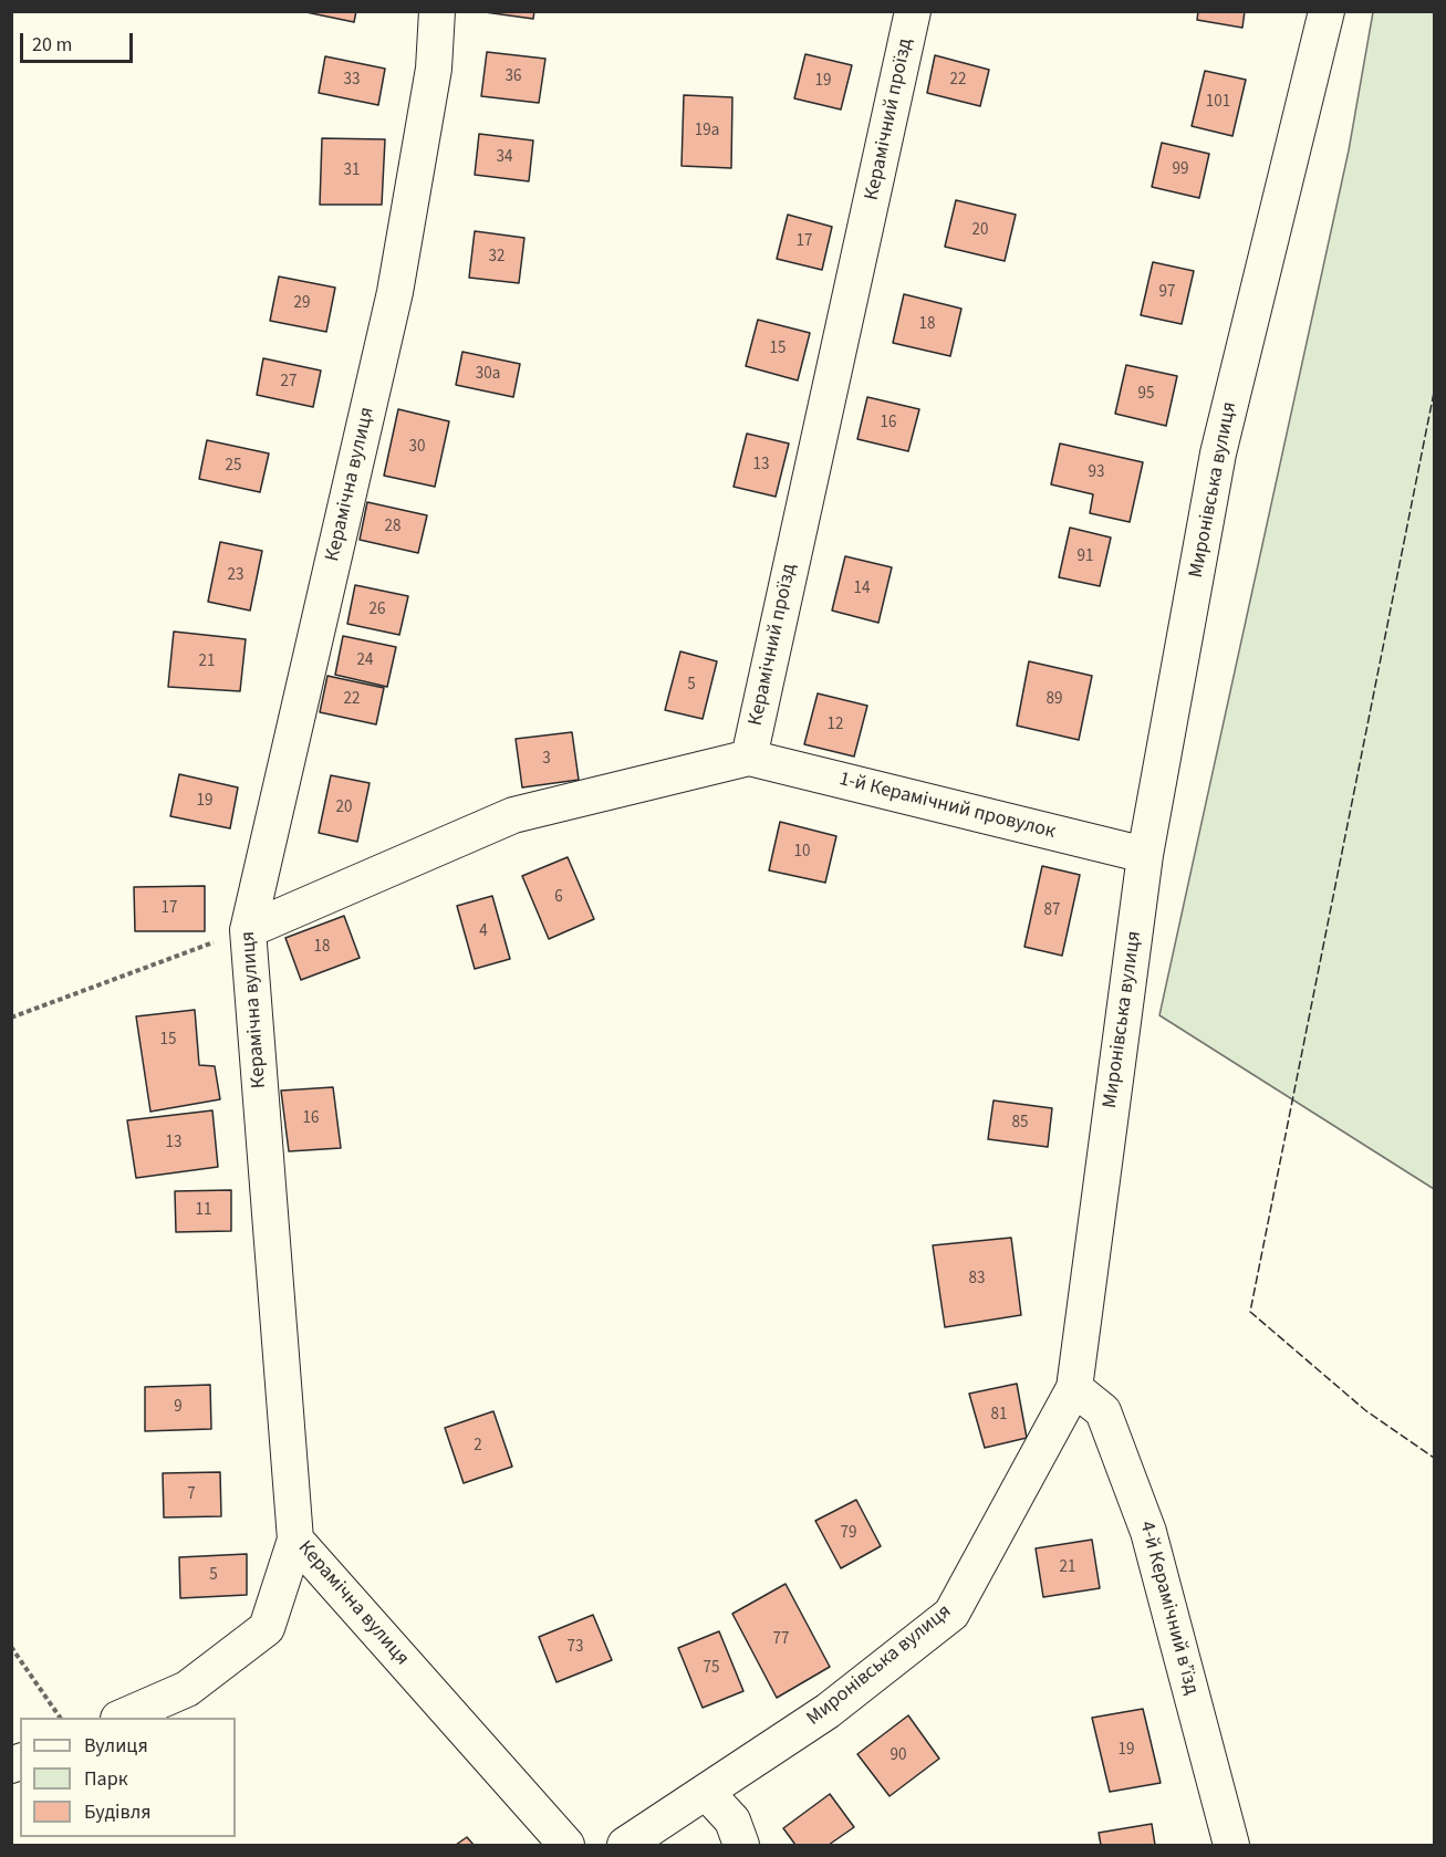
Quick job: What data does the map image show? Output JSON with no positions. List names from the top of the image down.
{
  "streets": {
    "street": [
      "Керамічний проїзд",
      "Керамічна вулиця",
      "Миронівська вулиця",
      "1-й Керамічний провулок",
      "4-й Керамічний в’їзд"
    ]
  },
  "crossings": [
    ["Керамічний проїзд", "1-й Керамічний провулок"],
    ["Миронівська вулиця", "1-й Керамічний провулок"],
    ["Миронівська вулиця", "4-й Керамічний в’їзд"]
  ],
  "house_numbers": [
    "36",
    "33",
    "22",
    "19",
    "101",
    "19а",
    "34",
    "99",
    "31",
    "20",
    "17",
    "32",
    "97",
    "29",
    "18",
    "15",
    "30а",
    "27",
    "95",
    "16",
    "30",
    "13",
    "25",
    "93",
    "28",
    "91",
    "23",
    "14",
    "26",
    "24",
    "21",
    "5",
    "22",
    "89",
    "12",
    "3",
    "19",
    "20",
    "10",
    "6",
    "17",
    "87",
    "4",
    "18",
    "15",
    "16",
    "85",
    "13",
    "11",
    "83",
    "9",
    "81",
    "2",
    "7",
    "79",
    "21",
    "5",
    "77",
    "73",
    "75",
    "19",
    "90"
  ],
  "legend": ["Вулиця", "Парк", "Будівля"],
  "scale_bar": "20 m"
}
